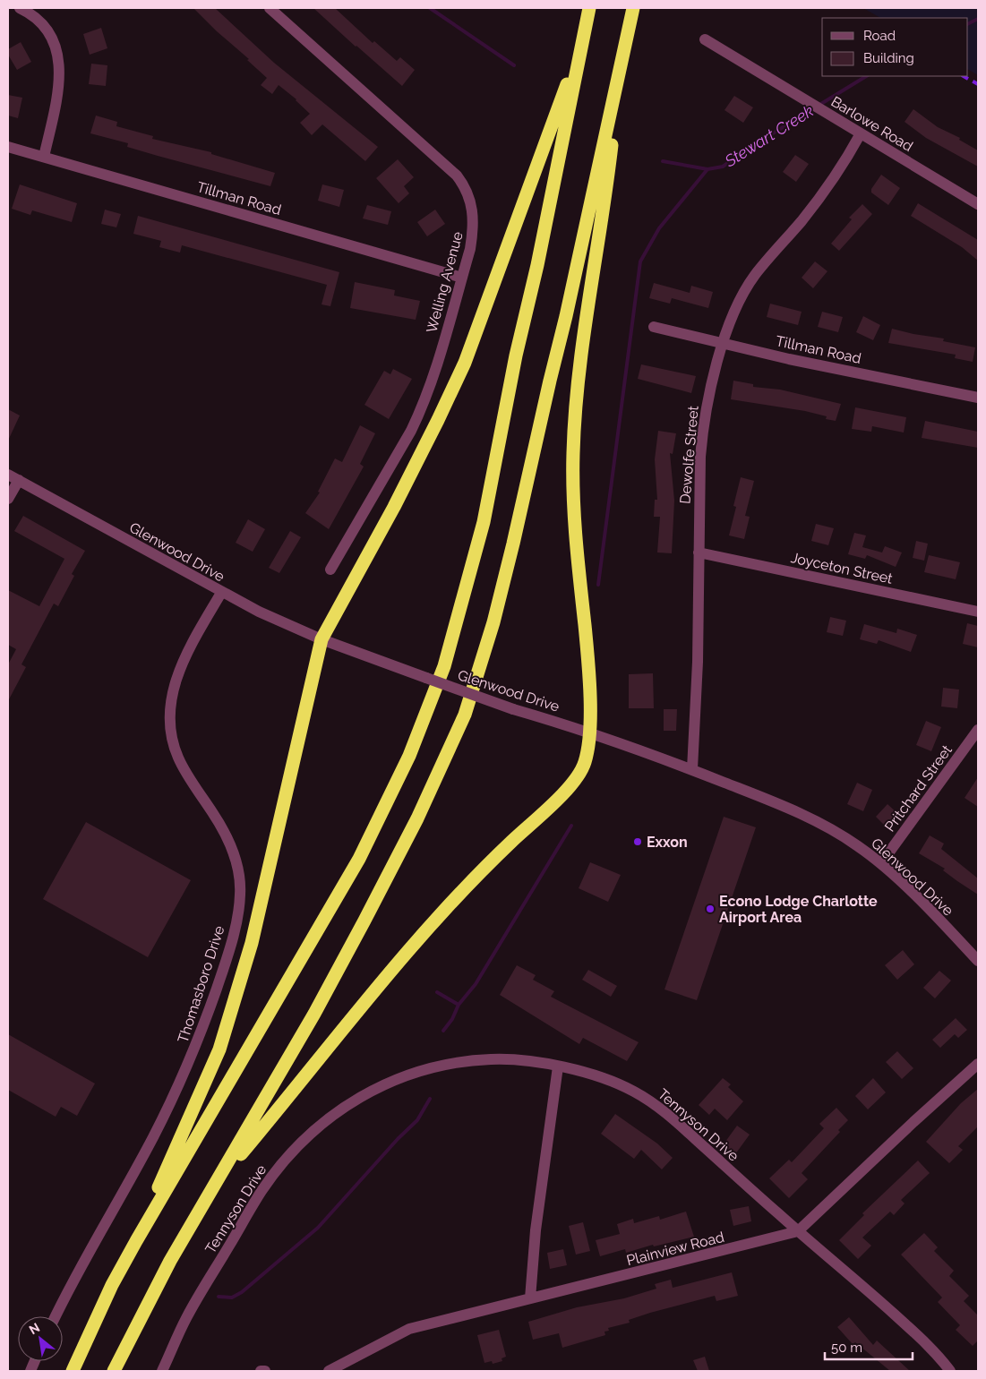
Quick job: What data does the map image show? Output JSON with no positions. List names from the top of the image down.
{
  "streets": {
    "street": [
      "Barlowe Road",
      "Tillman Road",
      "Welling Avenue",
      "Dewolfe Street",
      "Glenwood Drive",
      "Joyceton Street",
      "Pritchard Street",
      "Thomasboro Drive",
      "Tennyson Drive",
      "Plainview Road"
    ]
  },
  "crossings": [
    ["Barlowe Road", "Dewolfe Street"],
    ["Tillman Road", "Welling Avenue"],
    ["Tillman Road", "Dewolfe Street"],
    ["Dewolfe Street", "Glenwood Drive"],
    ["Dewolfe Street", "Joyceton Street"],
    ["Glenwood Drive", "Pritchard Street"],
    ["Glenwood Drive", "Thomasboro Drive"],
    ["Tennyson Drive", "Plainview Road"]
  ],
  "water": ["Stewart Creek"],
  "places": ["Exxon", "Econo Lodge Charlotte Airport Area"],
  "legend": ["Road", "Building"],
  "scale_bar": "50 m",
  "north": "top left"
}
